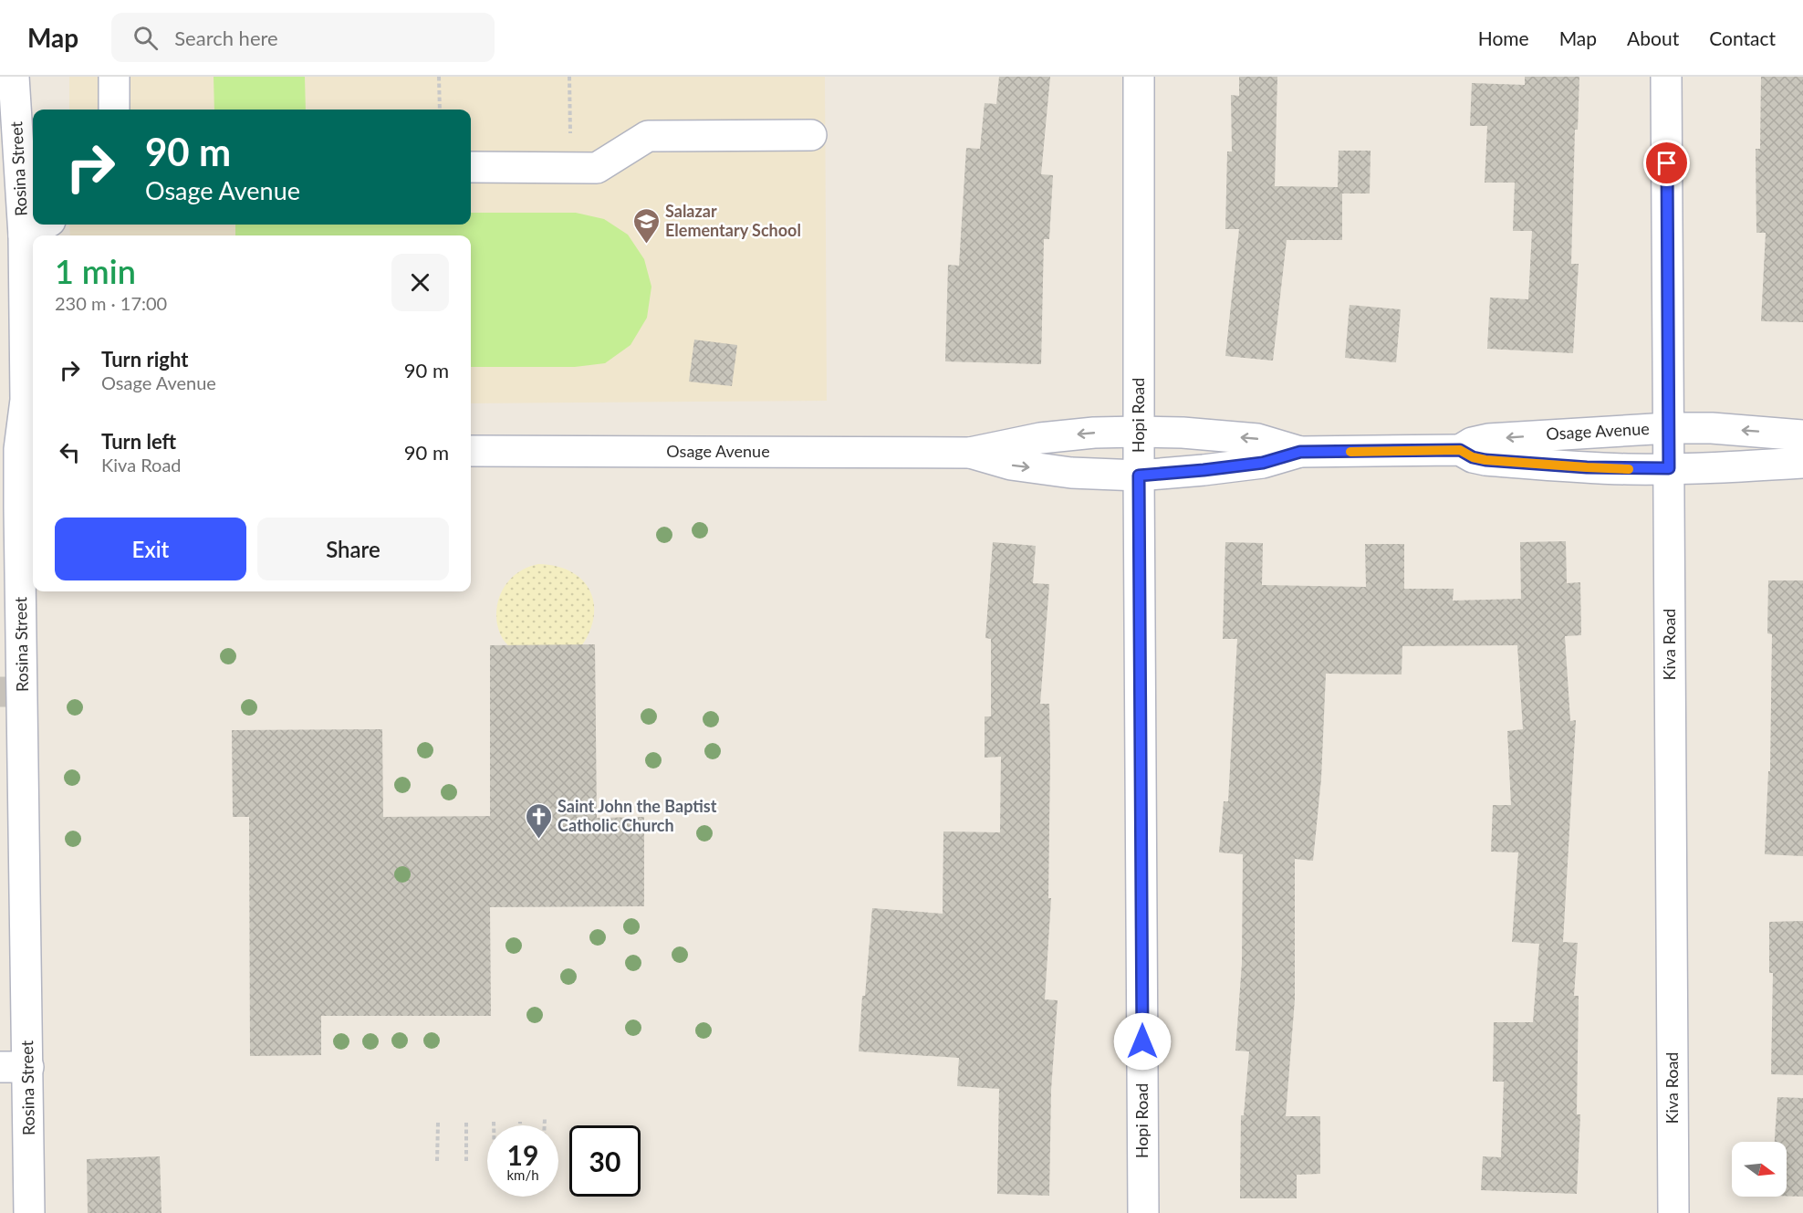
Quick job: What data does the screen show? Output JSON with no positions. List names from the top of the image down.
{
  "streets": {
    "street": [
      "Rosina Street",
      "Hopi Road",
      "Osage Avenue",
      "Kiva Road"
    ]
  },
  "crossings": [
    ["Hopi Road", "Osage Avenue"],
    ["Osage Avenue", "Kiva Road"]
  ],
  "places": {
    "school or university": ["Salazar Elementary School"],
    "church": ["Saint John the Baptist Catholic Church"]
  },
  "north": "right",
  "page": {
    "header": "Map",
    "search": "Search here",
    "nav": [
      "Home",
      "Map",
      "About",
      "Contact"
    ],
    "turn": ["90 m", "Osage Avenue"],
    "heading": ["1 min", "230 m · 17:00"],
    "list": [
      {
        "name": "Turn right",
        "note": "Osage Avenue",
        "value": "90 m"
      },
      {
        "name": "Turn left",
        "note": "Kiva Road",
        "value": "90 m"
      }
    ],
    "buttons": ["Exit", "Share"],
    "speed": "19 km/h",
    "limit": "30"
  }
}
